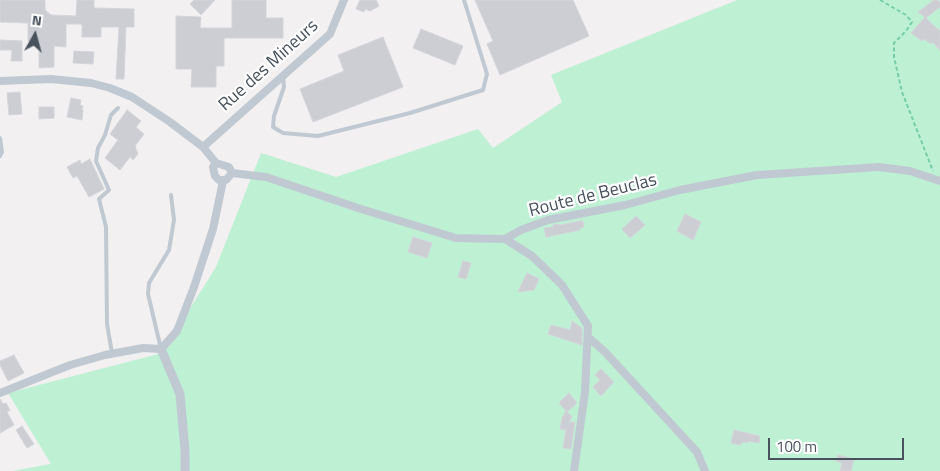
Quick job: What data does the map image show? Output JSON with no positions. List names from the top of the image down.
{
  "streets": {
    "street": ["Rue des Mineurs", "Route de Beuclas"]
  },
  "scale_bar": "100 m",
  "north": "top"
}
